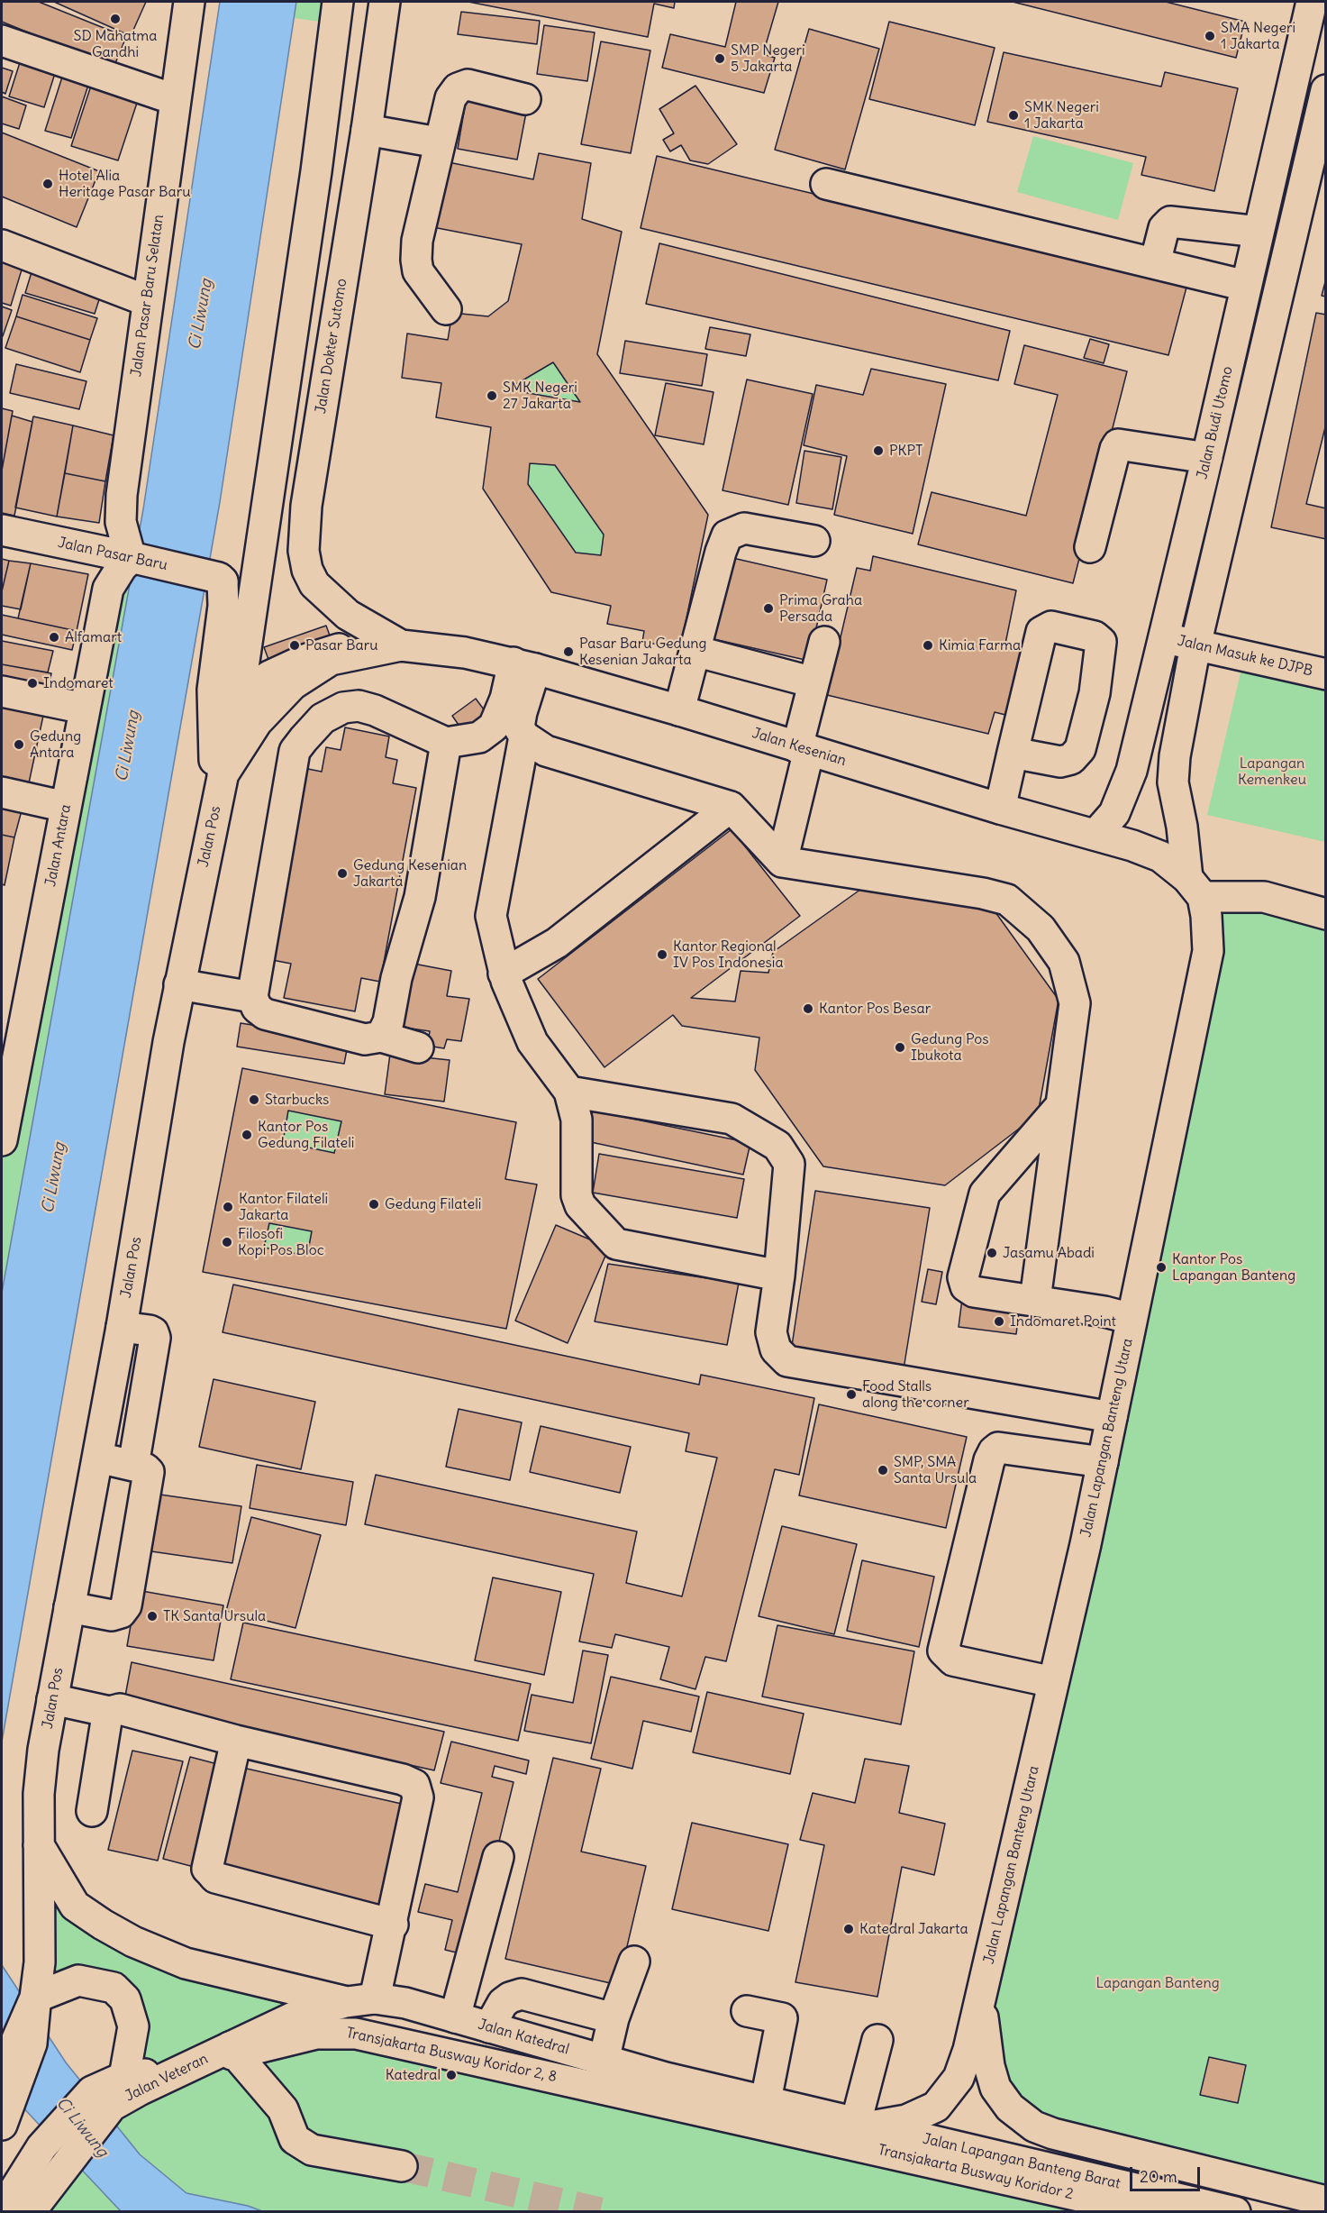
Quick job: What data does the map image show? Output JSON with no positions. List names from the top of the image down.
{
  "streets": {
    "main road": [
      "Jalan Pasar Baru Selatan",
      "Jalan Dokter Sutomo",
      "Jalan Budi Utomo",
      "Jalan Pasar Baru",
      "Jalan Masuk ke DJPB",
      "Jalan Kesenian",
      "Jalan Pos",
      "Jalan Antara",
      "Jalan Lapangan Banteng Utara",
      "Jalan Katedral",
      "Transjakarta Busway Koridor 2, 8",
      "Jalan Veteran",
      "Jalan Lapangan Banteng Barat",
      "Transjakarta Busway Koridor 2"
    ]
  },
  "crossings": [
    ["Jalan Pasar Baru Selatan", "Jalan Pasar Baru"],
    ["Jalan Pasar Baru Selatan", "Jalan Antara"],
    ["Jalan Dokter Sutomo", "Jalan Kesenian"],
    ["Jalan Budi Utomo", "Jalan Masuk ke DJPB"],
    ["Jalan Budi Utomo", "Jalan Kesenian"],
    ["Jalan Pasar Baru", "Jalan Pos"],
    ["Jalan Pasar Baru", "Jalan Antara"],
    ["Jalan Kesenian", "Jalan Lapangan Banteng Utara"],
    ["Jalan Pos", "Jalan Katedral"],
    ["Jalan Lapangan Banteng Utara", "Jalan Katedral"],
    ["Jalan Katedral", "Jalan Veteran"],
    ["Jalan Katedral", "Jalan Lapangan Banteng Barat"],
    ["Transjakarta Busway Koridor 2, 8", "Jalan Veteran"],
    ["Transjakarta Busway Koridor 2, 8", "Transjakarta Busway Koridor 2"]
  ],
  "water": ["Ci Liwung"],
  "parks": ["Lapangan Kemenkeu", "Lapangan Banteng"],
  "places": [
    "SD Mahatma Gandhi",
    "SMA Negeri 1 Jakarta",
    "SMP Negeri 5 Jakarta",
    "SMK Negeri 1 Jakarta",
    "Hotel Alia Heritage Pasar Baru",
    "SMK Negeri 27 Jakarta",
    "PKPT",
    "Prima Graha Persada",
    "Alfamart",
    "Pasar Baru",
    "Kimia Farma",
    "Pasar Baru Gedung Kesenian Jakarta",
    "Indomaret",
    "Gedung Antara",
    "Gedung Kesenian Jakarta",
    "Kantor Regional IV Pos Indonesia",
    "Kantor Pos Besar",
    "Gedung Pos Ibukota",
    "Starbucks",
    "Kantor Pos Gedung Filateli",
    "Gedung Filateli",
    "Kantor Filateli Jakarta",
    "Filosofi Kopi Pos Bloc",
    "Jasamu Abadi",
    "Kantor Pos Lapangan Banteng",
    "Indomaret Point",
    "Food Stalls along the corner",
    "SMP, SMA Santa Ursula",
    "TK Santa Ursula",
    "Katedral Jakarta",
    "Katedral"
  ],
  "scale_bar": "20 m"
}
